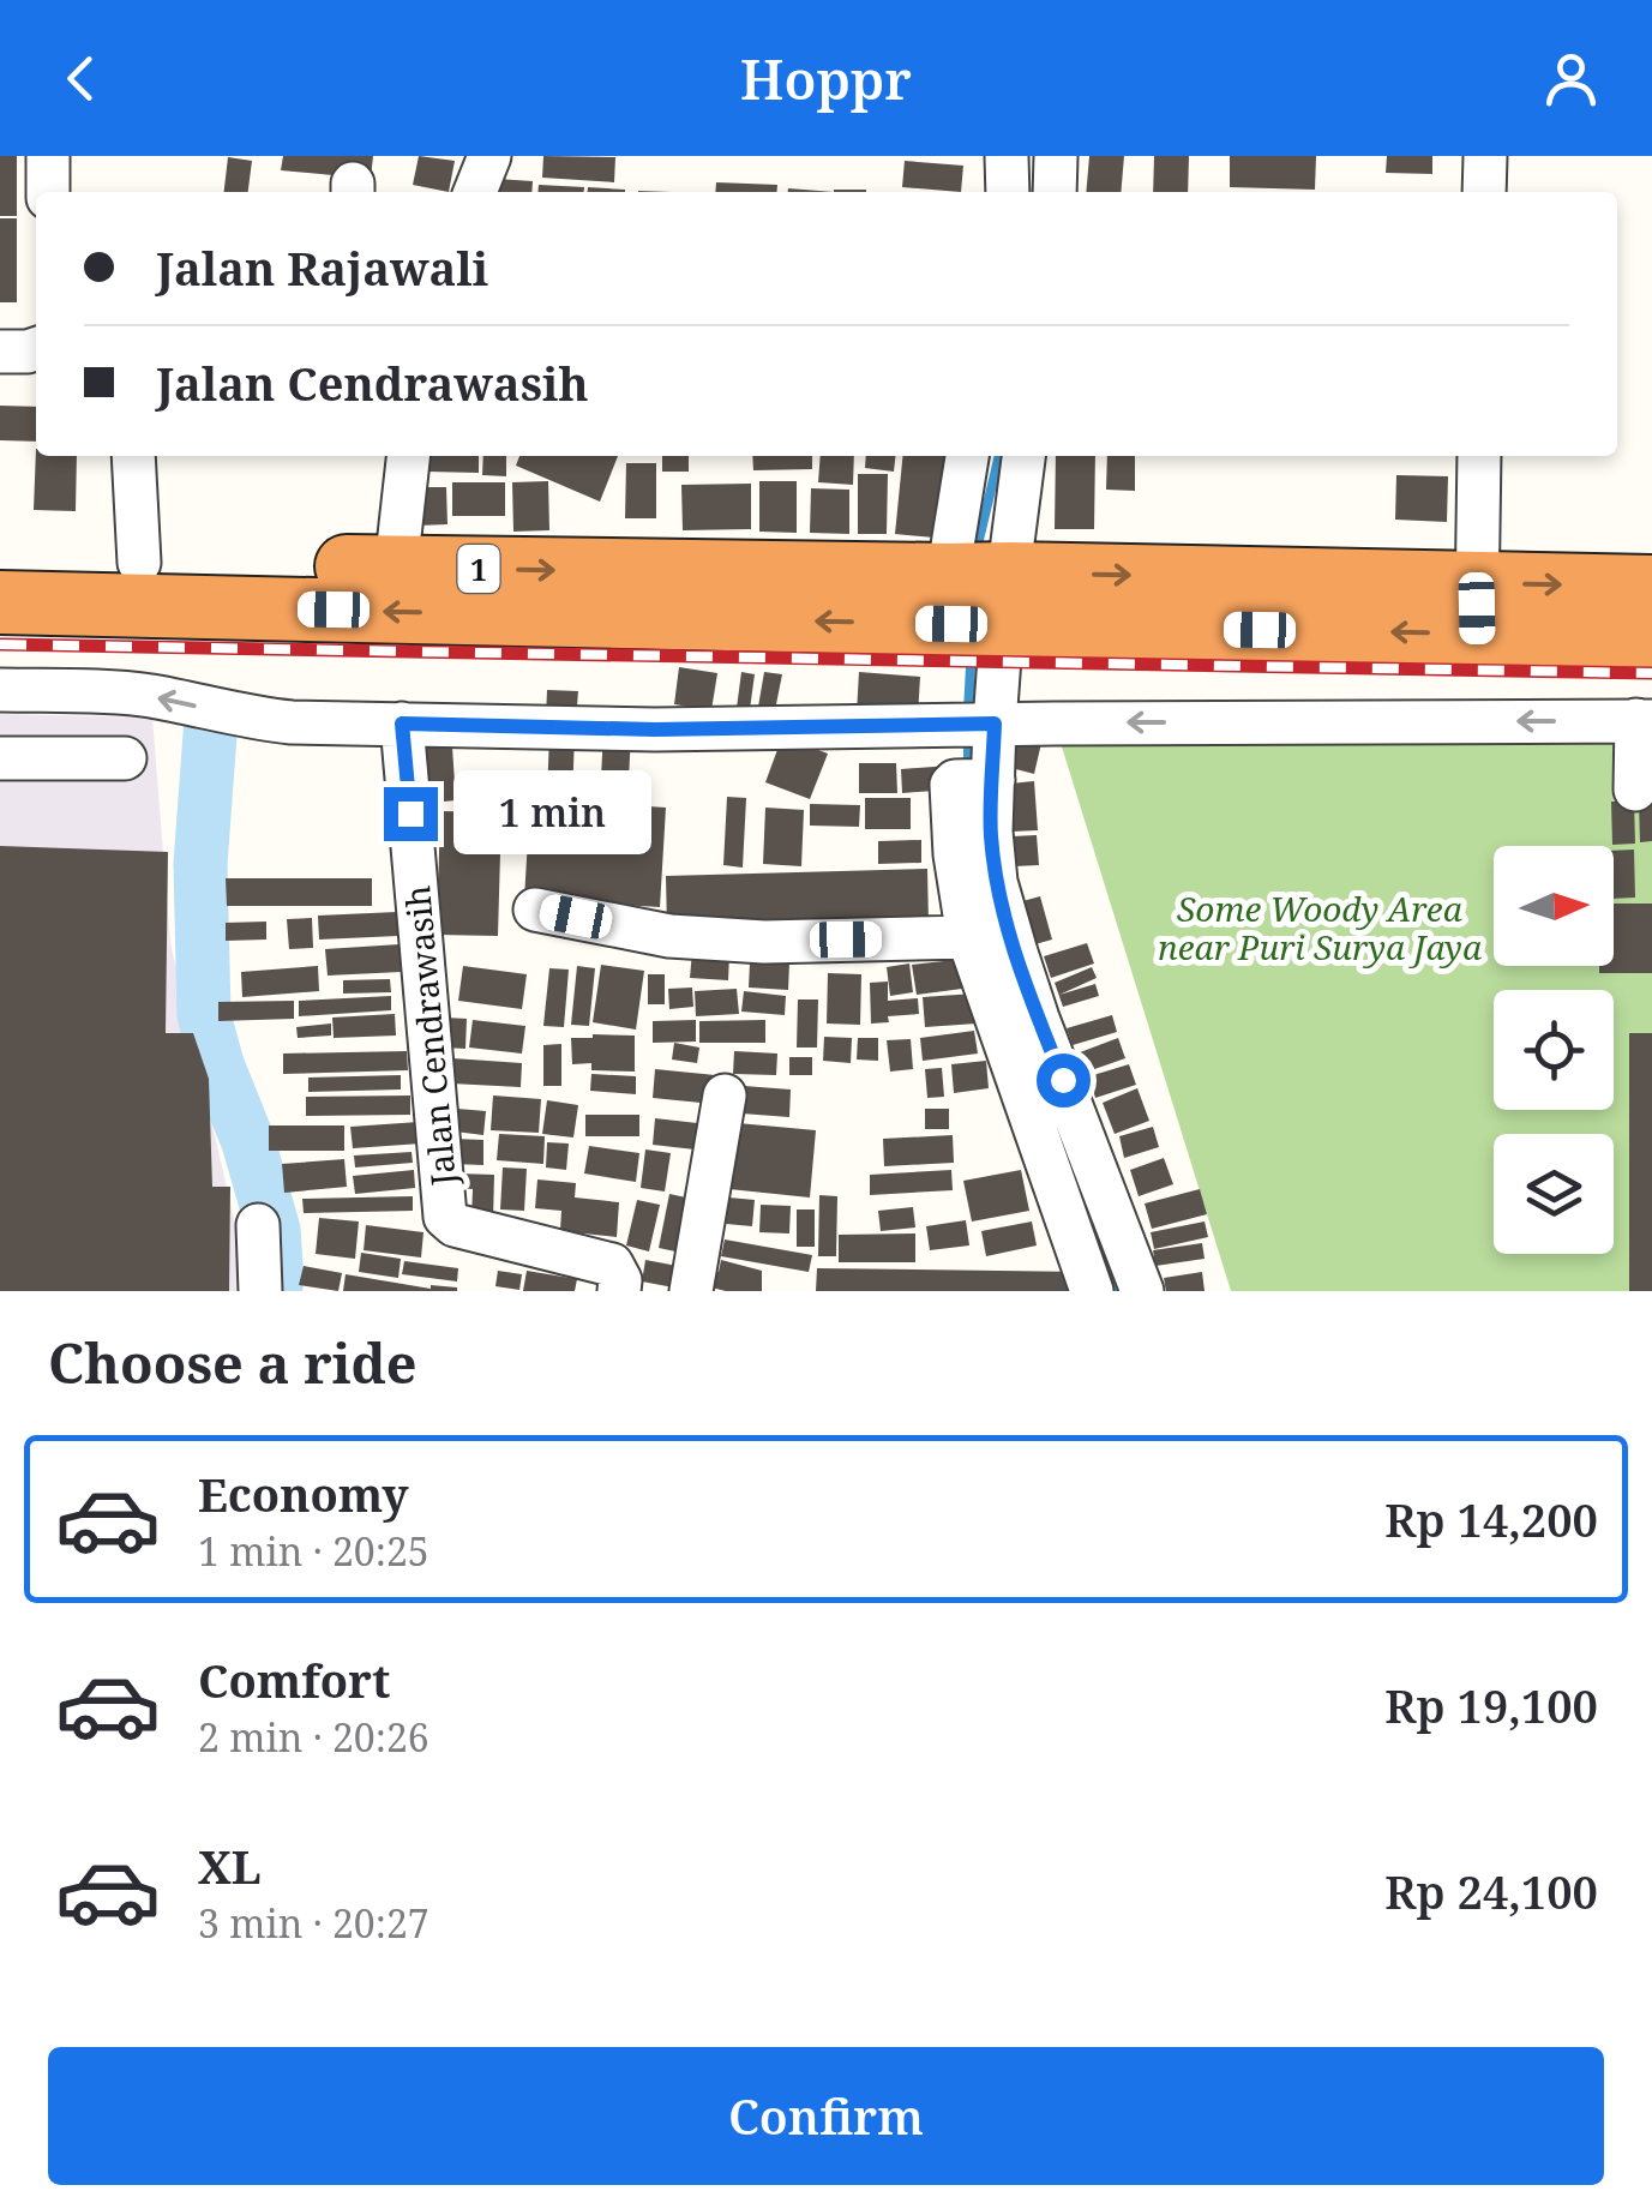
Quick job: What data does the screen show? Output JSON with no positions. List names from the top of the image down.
{
  "streets": {
    "highway": ["1"],
    "street": ["Jalan Cendrawasih"]
  },
  "parks": ["Some Woody Area near Puri Surya Jaya"],
  "north": "right",
  "page": {
    "header": "Hoppr",
    "banner": ["Jalan Rajawali", "Jalan Cendrawasih"],
    "bubble": "1 min",
    "heading": "Choose a ride",
    "list": [
      {
        "name": "Economy",
        "note": "1 min · 20:25",
        "value": "Rp 14,200"
      },
      {
        "name": "Comfort",
        "note": "2 min · 20:26",
        "value": "Rp 19,100"
      },
      {
        "name": "XL",
        "note": "3 min · 20:27",
        "value": "Rp 24,100"
      }
    ],
    "buttons": "Confirm"
  }
}
